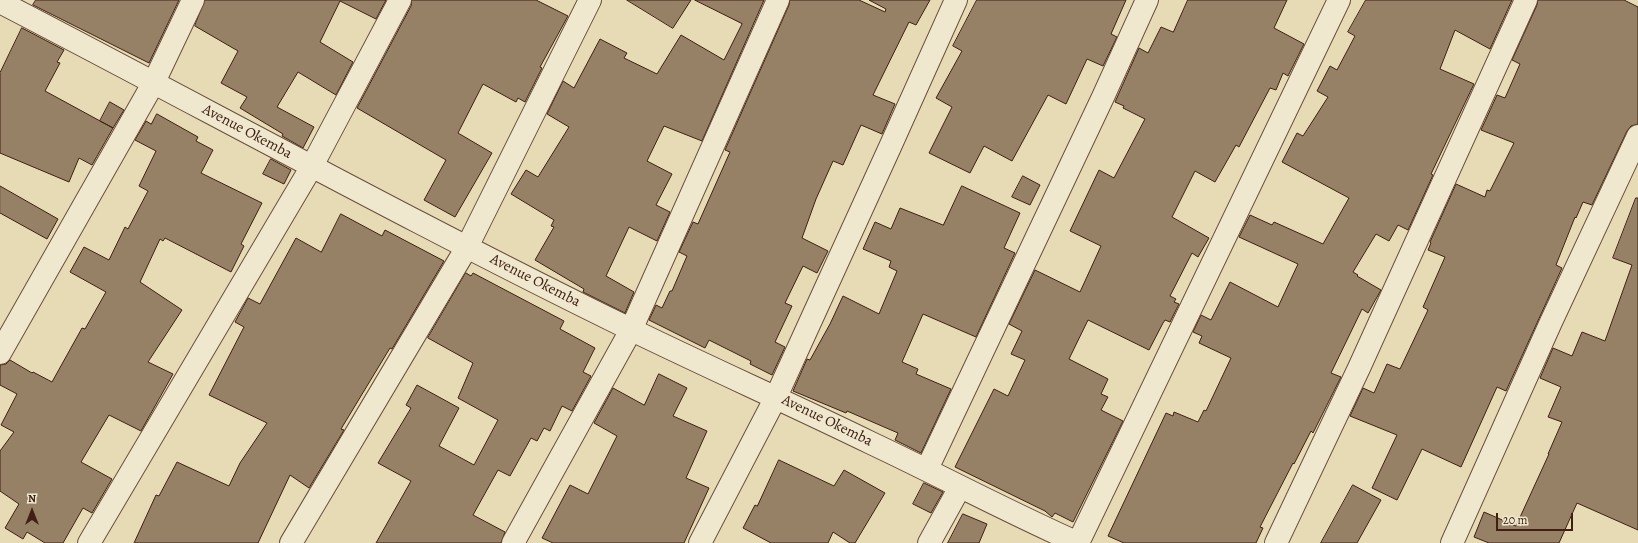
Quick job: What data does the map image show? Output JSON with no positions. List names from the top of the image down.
{
  "streets": {
    "street": ["Avenue Okemba"]
  },
  "scale_bar": "20 m",
  "north": "top"
}
